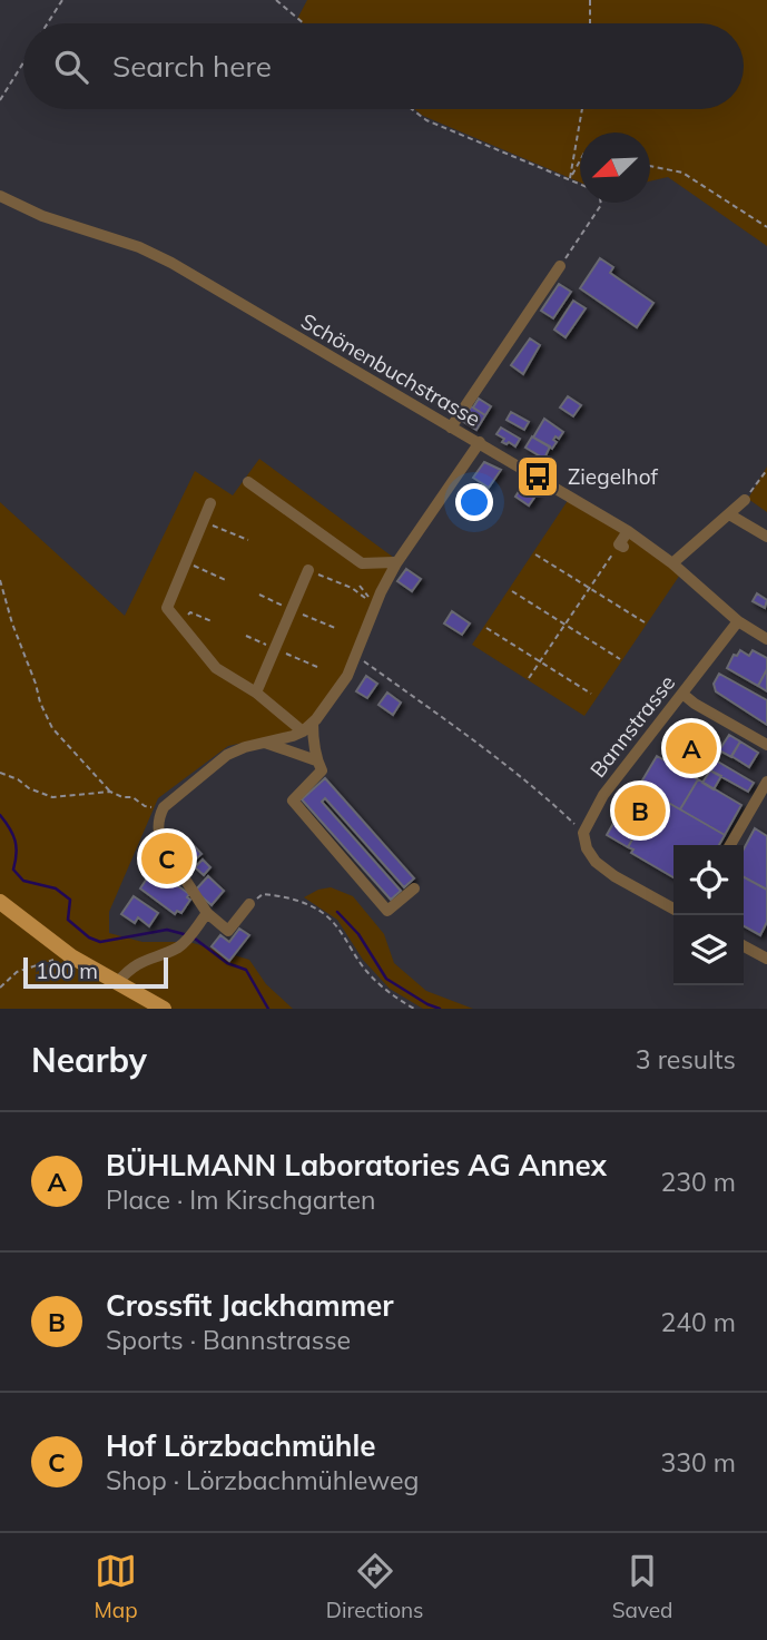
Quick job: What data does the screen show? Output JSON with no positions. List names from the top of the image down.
{
  "streets": {
    "street": ["Schönenbuchstrasse", "Bannstrasse"]
  },
  "crossings": [
    ["Schönenbuchstrasse", "Bannstrasse"]
  ],
  "places": {
    "bus stop": ["Ziegelhof"]
  },
  "scale_bar": "100 m",
  "north": "bottom left",
  "page": {
    "search": "Search here",
    "pins": ["A", "B", "C"],
    "scale": "100 m",
    "heading": ["Nearby", "3 results"],
    "list": [
      {
        "mark": "A",
        "name": "BÜHLMANN Laboratories AG Annex",
        "note": "Place · Im Kirschgarten",
        "value": "230 m"
      },
      {
        "mark": "B",
        "name": "Crossfit Jackhammer",
        "note": "Sports · Bannstrasse",
        "value": "240 m"
      },
      {
        "mark": "C",
        "name": "Hof Lörzbachmühle",
        "note": "Shop · Lörzbachmühleweg",
        "value": "330 m"
      }
    ],
    "nav": ["Map", "Directions", "Saved"]
  }
}
